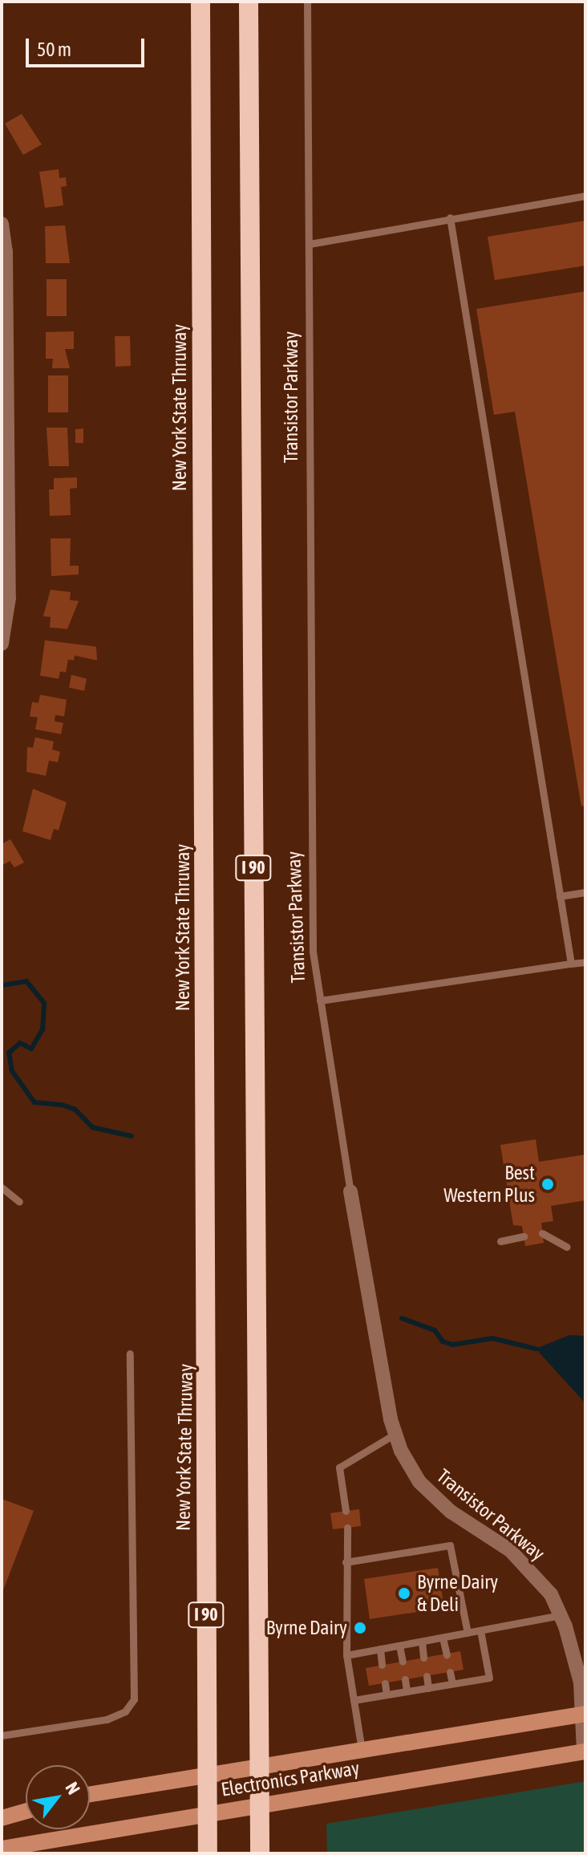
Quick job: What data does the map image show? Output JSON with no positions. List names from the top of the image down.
{
  "streets": {
    "highway": ["New York State Thruway", "I 90"],
    "main road": ["Electronics Parkway"],
    "street": ["Transistor Parkway"]
  },
  "crossings": [
    ["Transistor Parkway", "Electronics Parkway"]
  ],
  "places": ["Best Western Plus", "Byrne Dairy & Deli", "Byrne Dairy"],
  "scale_bar": "50 m",
  "north": "top right"
}
